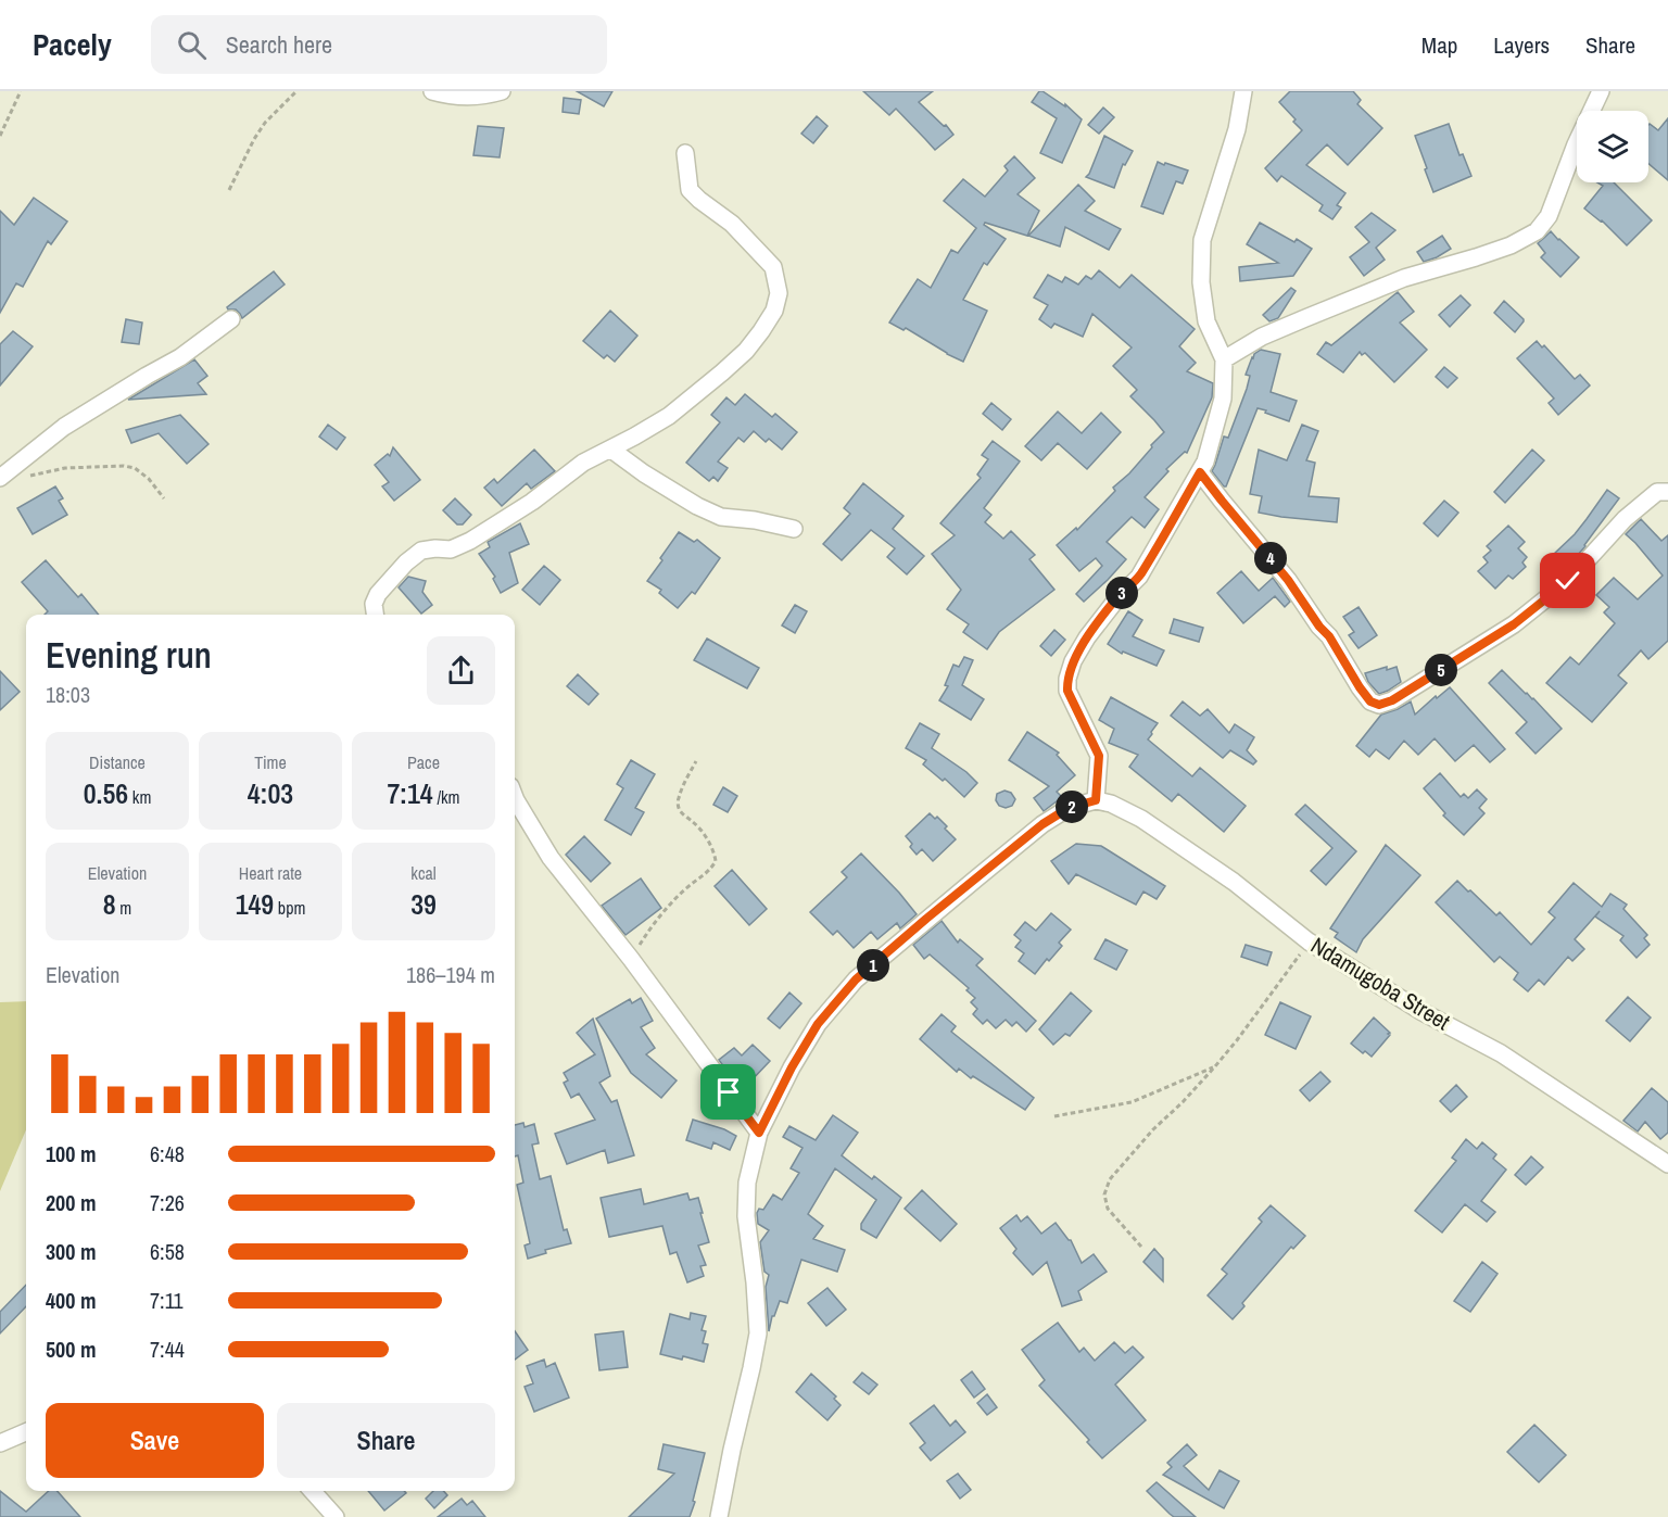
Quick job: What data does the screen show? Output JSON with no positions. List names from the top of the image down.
{
  "streets": {
    "street": ["Ndamugoba Street"]
  },
  "page": {
    "header": "Pacely",
    "search": "Search here",
    "nav": ["Map", "Layers", "Share"],
    "pins": [
      "4",
      "3",
      "5",
      "2",
      "1"
    ],
    "heading": ["Evening run", "18:03"],
    "stats": [
      ["Distance", "0.56 km"],
      ["Time", "4:03"],
      ["Pace", "7:14 /km"],
      ["Elevation", "8 m"],
      ["Heart rate", "149 bpm"],
      ["kcal", "39"]
    ],
    "chart": ["Elevation", "186–194 m"],
    "list": [
      {
        "name": "100 m",
        "note": "6:48"
      },
      {
        "name": "200 m",
        "note": "7:26"
      },
      {
        "name": "300 m",
        "note": "6:58"
      },
      {
        "name": "400 m",
        "note": "7:11"
      },
      {
        "name": "500 m",
        "note": "7:44"
      }
    ],
    "buttons": ["Save", "Share"]
  }
}
